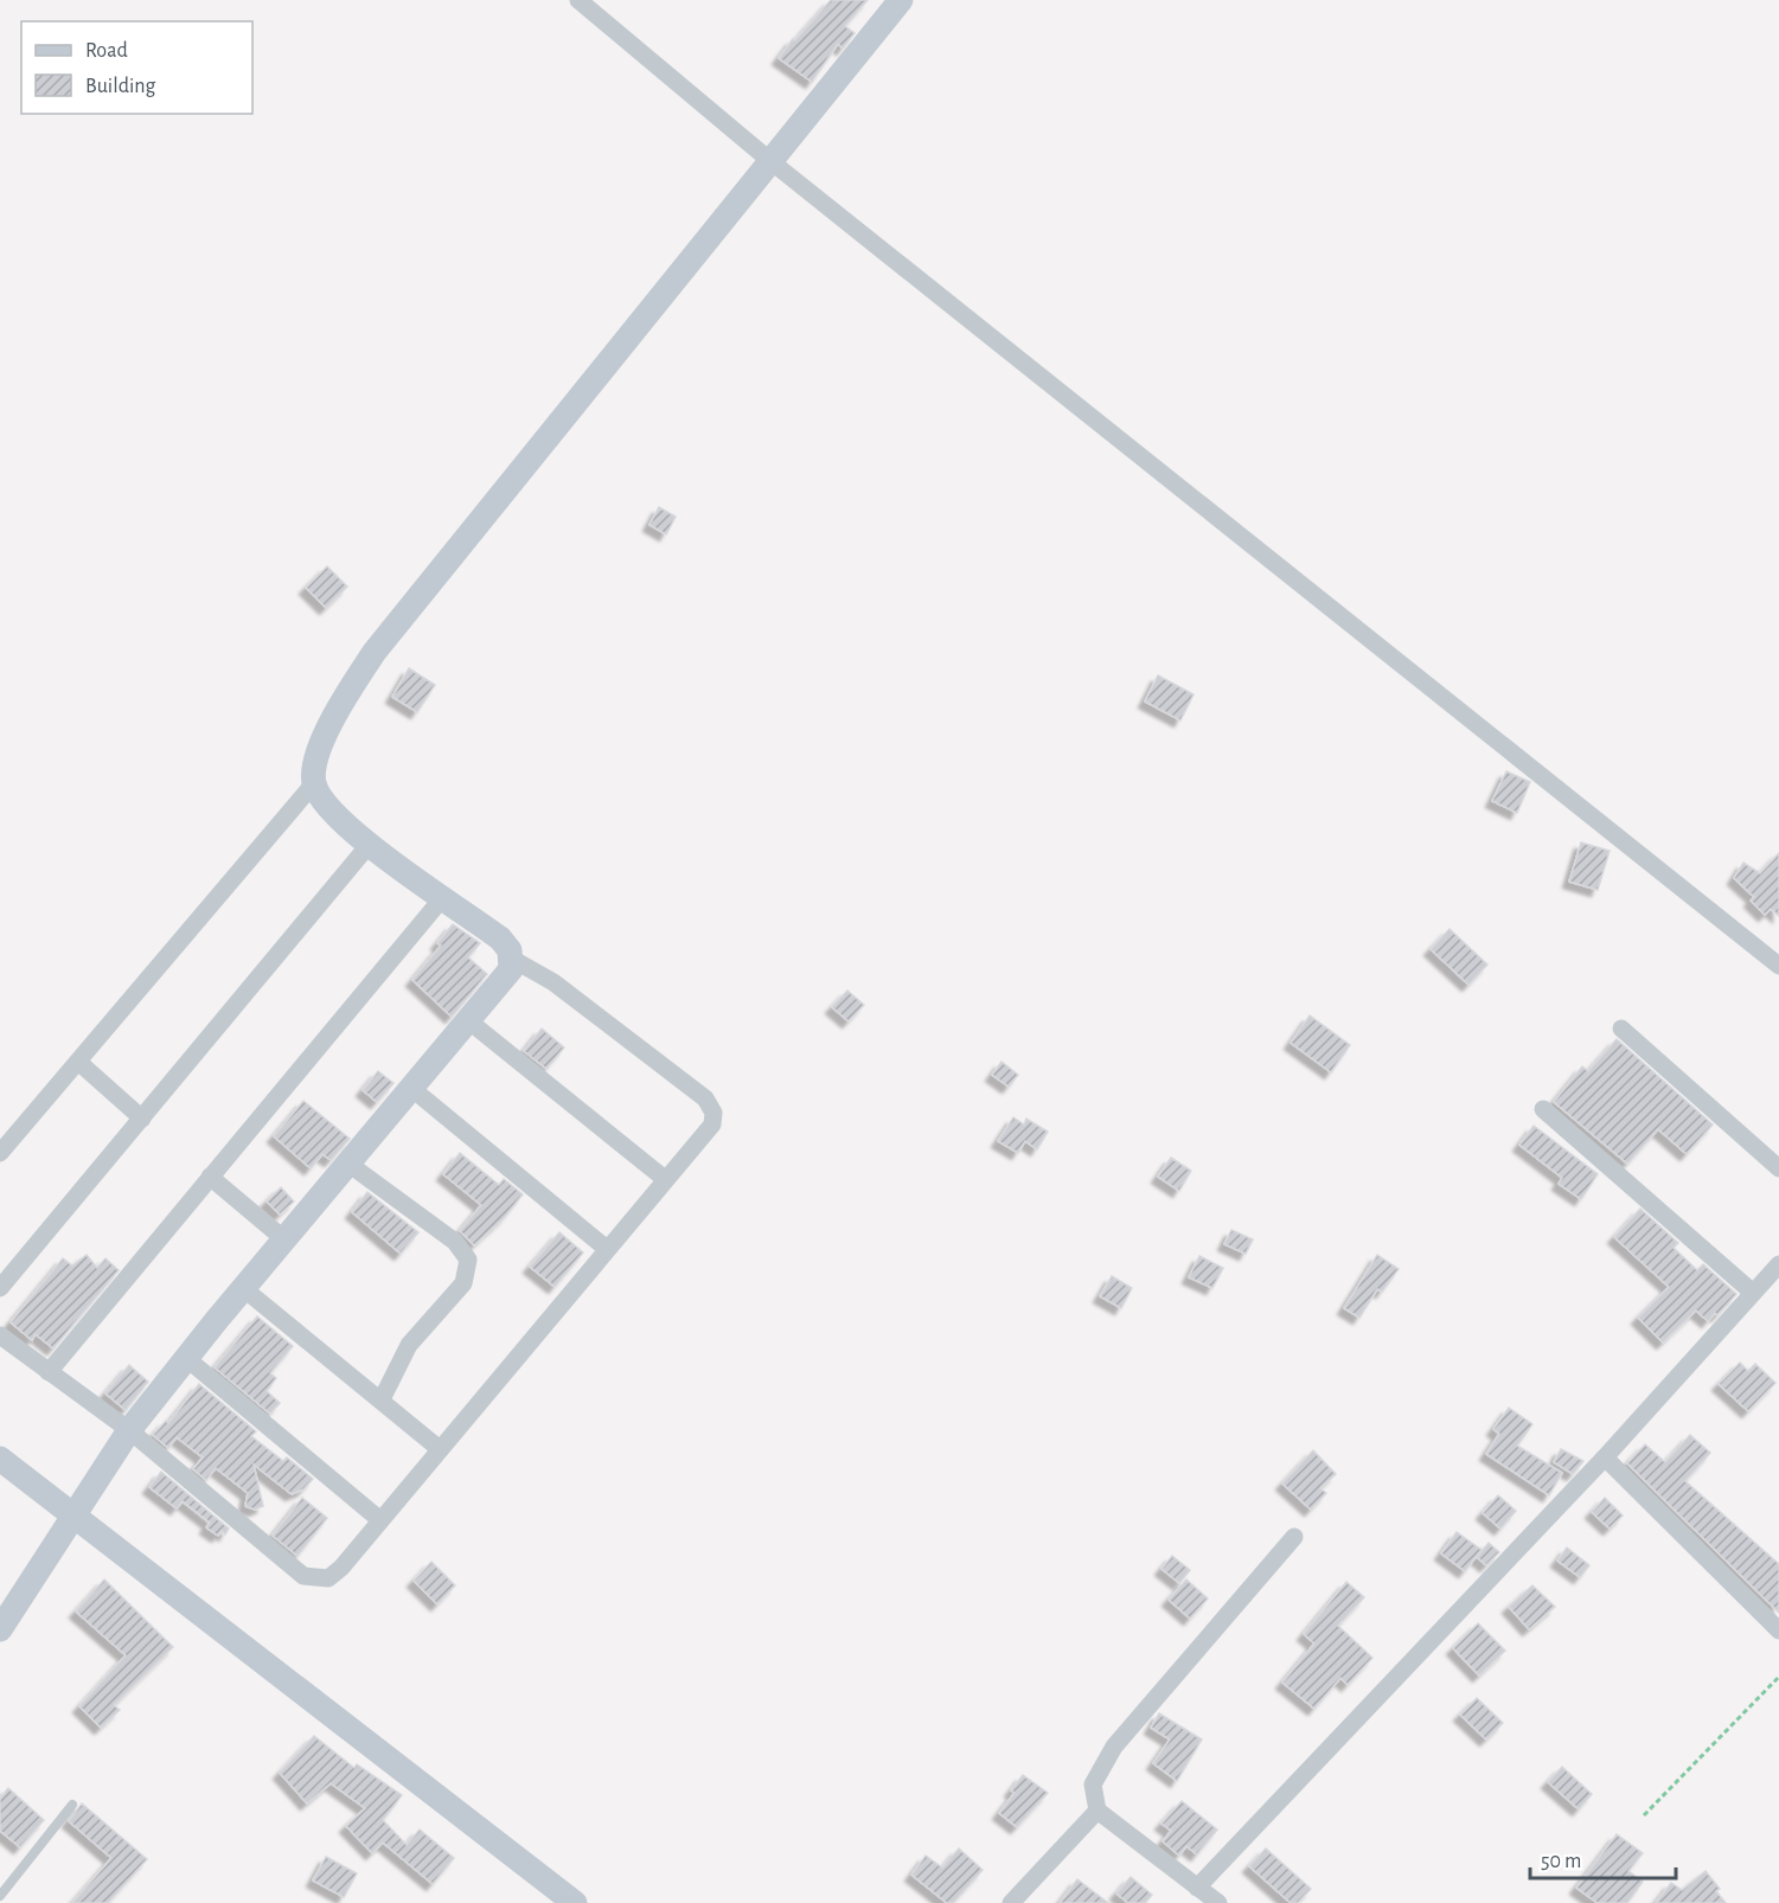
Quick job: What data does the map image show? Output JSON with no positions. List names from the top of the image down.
{
  "legend": ["Road", "Building"],
  "scale_bar": "50 m"
}
